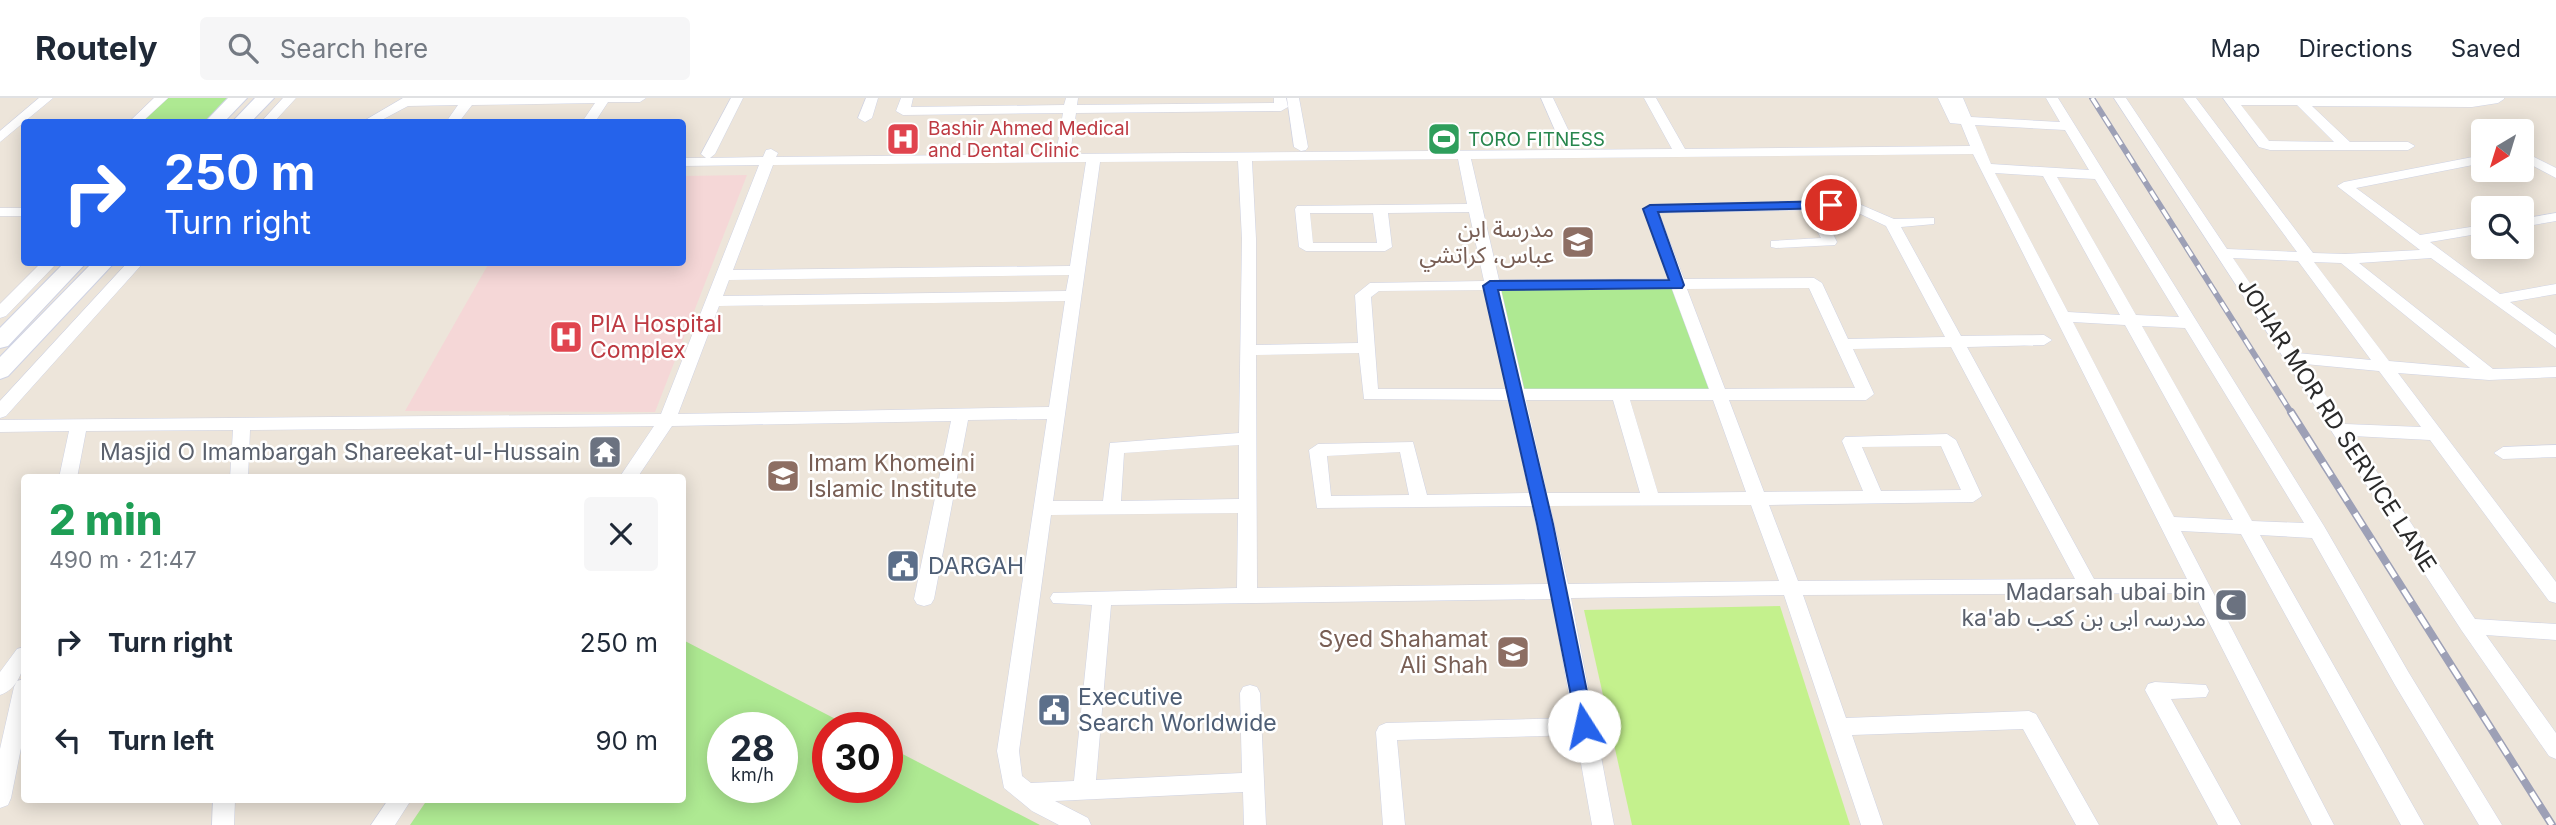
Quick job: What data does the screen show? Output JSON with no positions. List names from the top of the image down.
{
  "streets": {
    "street": ["JOHAR MOR RD SERVICE LANE"]
  },
  "places": {
    "hospital": ["Bashir Ahmed Medical and Dental Clinic", "PIA Hospital Complex"],
    "sports": ["TORO FITNESS"],
    "school or university": ["مدرسة ابن عباس، كراتشي", "Imam Khomeini Islamic Institute", "Syed Shahamat Ali Shah"],
    "temple": ["Masjid O Imambargah Shareekat-ul-Hussain"],
    "public building": ["DARGAH", "Executive Search Worldwide"],
    "mosque": ["Madarsah ubai bin ka'ab مدرسہ ابی بن کعب"]
  },
  "north": "bottom left",
  "page": {
    "header": "Routely",
    "search": "Search here",
    "nav": ["Map", "Directions", "Saved"],
    "turn": ["250 m", "Turn right"],
    "heading": ["2 min", "490 m · 21:47"],
    "list": [
      {
        "name": "Turn right",
        "value": "250 m"
      },
      {
        "name": "Turn left",
        "value": "90 m"
      }
    ],
    "speed": "28 km/h",
    "limit": "30"
  }
}
